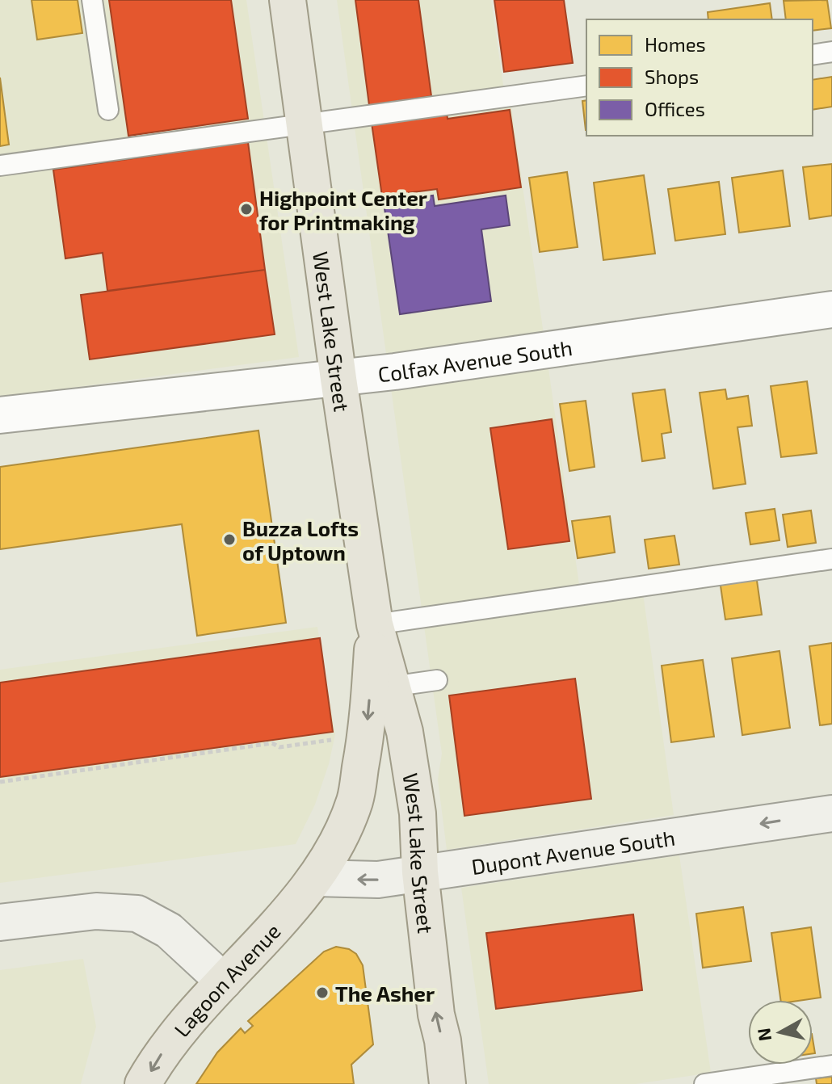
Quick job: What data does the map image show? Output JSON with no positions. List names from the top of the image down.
{
  "streets": {
    "main road": ["West Lake Street", "Lagoon Avenue"],
    "street": ["Colfax Avenue South", "Dupont Avenue South"]
  },
  "crossings": [
    ["West Lake Street", "Colfax Avenue South"],
    ["West Lake Street", "Dupont Avenue South"],
    ["West Lake Street", "Lagoon Avenue"],
    ["Dupont Avenue South", "Lagoon Avenue"]
  ],
  "one_way": ["Dupont Avenue South", "Lagoon Avenue"],
  "places": ["Highpoint Center for Printmaking", "Buzza Lofts of Uptown", "The Asher"],
  "legend": ["Homes", "Shops", "Offices"],
  "north": "left"
}
